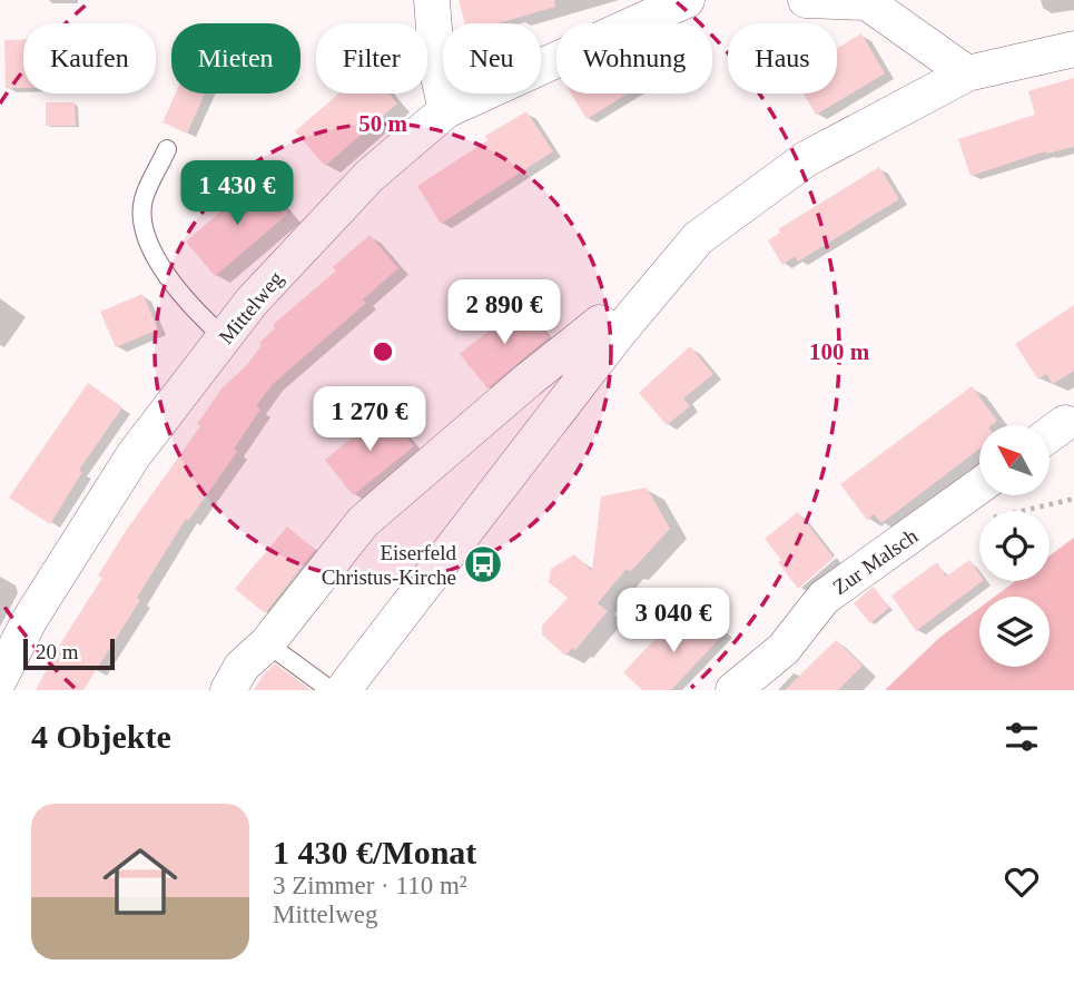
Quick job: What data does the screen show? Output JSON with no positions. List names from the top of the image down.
{
  "streets": {
    "street": ["Mittelweg", "Zur Malsch"]
  },
  "places": {
    "bus stop": ["Eiserfeld Christus-Kirche"]
  },
  "scale_bar": "20 m",
  "north": "top left",
  "page": {
    "chip": [
      "Kaufen",
      "Mieten",
      "Filter",
      "Neu",
      "Wohnung",
      "Haus"
    ],
    "price": [
      "1 430 €",
      "2 890 €",
      "1 270 €",
      "3 040 €"
    ],
    "scale": "20 m",
    "heading": "4 Objekte",
    "list": [
      {
        "name": "1 430 €/Monat",
        "note": "3 Zimmer · 110 m² · Mittelweg"
      }
    ]
  },
  "rings": ["50 m", "100 m"]
}
